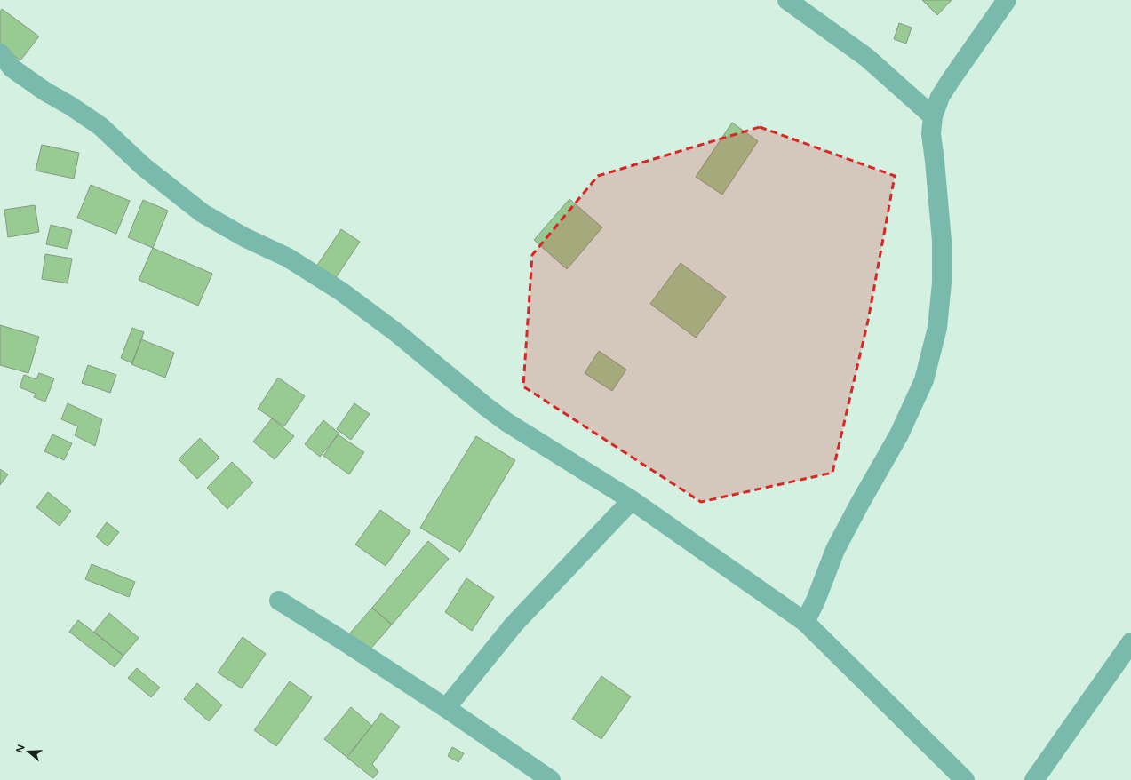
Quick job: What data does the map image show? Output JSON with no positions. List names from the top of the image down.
{
  "north": "left"
}
